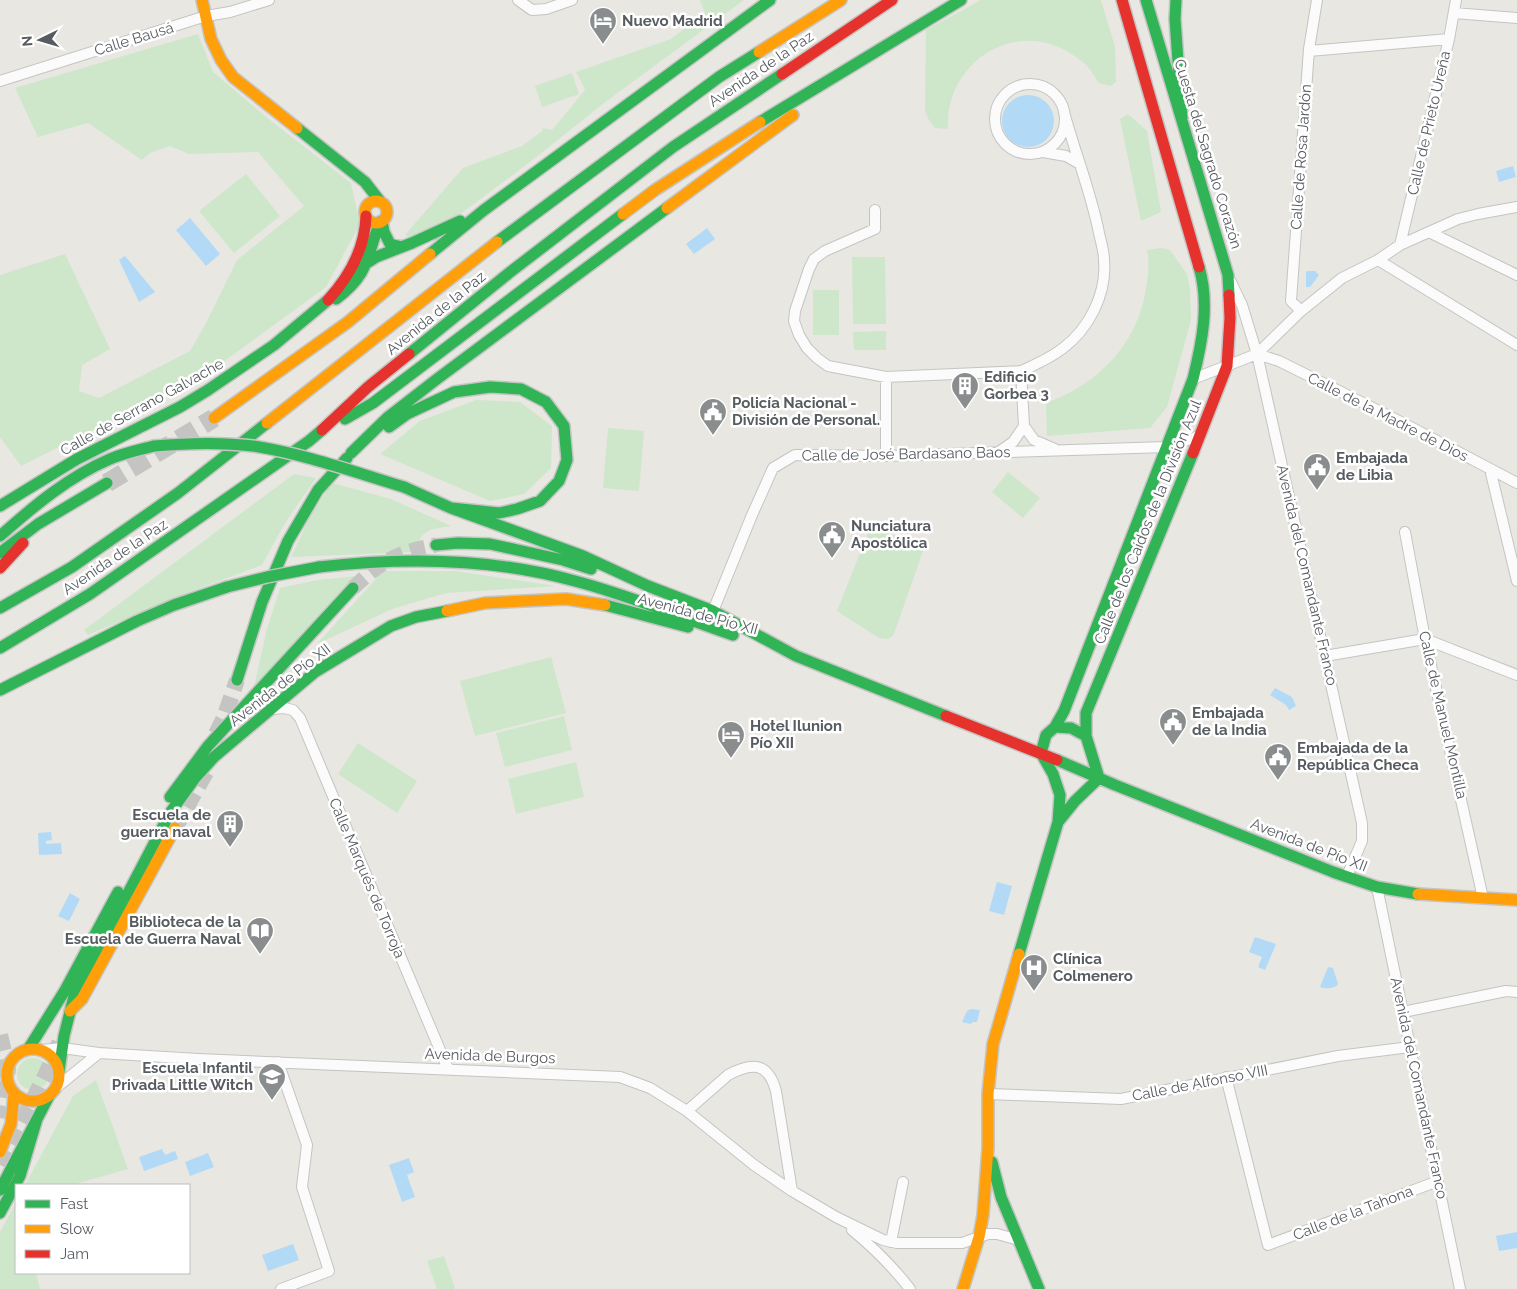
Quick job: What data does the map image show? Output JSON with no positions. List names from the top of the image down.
{
  "streets": {
    "main road": [
      "Avenida de la Paz",
      "Cuesta del Sagrado Corazón",
      "Calle de Serrano Galvache",
      "Calle de los Caídos de la División Azul",
      "Avenida de Pío XII",
      "Avenida de Burgos"
    ],
    "street": [
      "Calle Bausá",
      "Calle de Prieto Ureña",
      "Calle de Rosa Jardón",
      "Calle de la Madre de Dios",
      "Calle de José Bardasano Baos",
      "Avenida del Comandante Franco",
      "Calle de Manuel Montilla",
      "Calle Marqués de Torroja",
      "Calle de Alfonso VIII",
      "Calle de la Tahona"
    ]
  },
  "crossings": [
    ["Calle Bausá", "Calle de Serrano Galvache"],
    ["Cuesta del Sagrado Corazón", "Calle de los Caídos de la División Azul"],
    ["Cuesta del Sagrado Corazón", "Avenida del Comandante Franco"],
    ["Calle de la Madre de Dios", "Avenida del Comandante Franco"],
    ["Calle de José Bardasano Baos", "Calle de los Caídos de la División Azul"],
    ["Calle de José Bardasano Baos", "Avenida de Pío XII"],
    ["Avenida del Comandante Franco", "Avenida de Pío XII"],
    ["Avenida del Comandante Franco", "Calle de Alfonso VIII"],
    ["Avenida del Comandante Franco", "Calle de la Tahona"],
    ["Avenida de Pío XII", "Calle de Manuel Montilla"],
    ["Avenida de Pío XII", "Calle Marqués de Torroja"],
    ["Avenida de Pío XII", "Avenida de Burgos"],
    ["Calle Marqués de Torroja", "Avenida de Burgos"],
    ["Calle de Alfonso VIII", "Calle de la Tahona"]
  ],
  "places": {
    "hotel": ["Nuevo Madrid", "Hotel Ilunion Pío XII"],
    "building": ["Edificio Gorbea 3", "Escuela de guerra naval"],
    "public building": [
      "Policía Nacional - División de Personal.",
      "Embajada de Libia",
      "Nunciatura Apostólica",
      "Embajada de la India",
      "Embajada de la República Checa"
    ],
    "library": ["Biblioteca de la Escuela de Guerra Naval"],
    "hospital": ["Clínica Colmenero"],
    "school or university": ["Escuela Infantil Privada Little Witch"]
  },
  "legend": ["Fast", "Slow", "Jam"],
  "north": "left"
}
